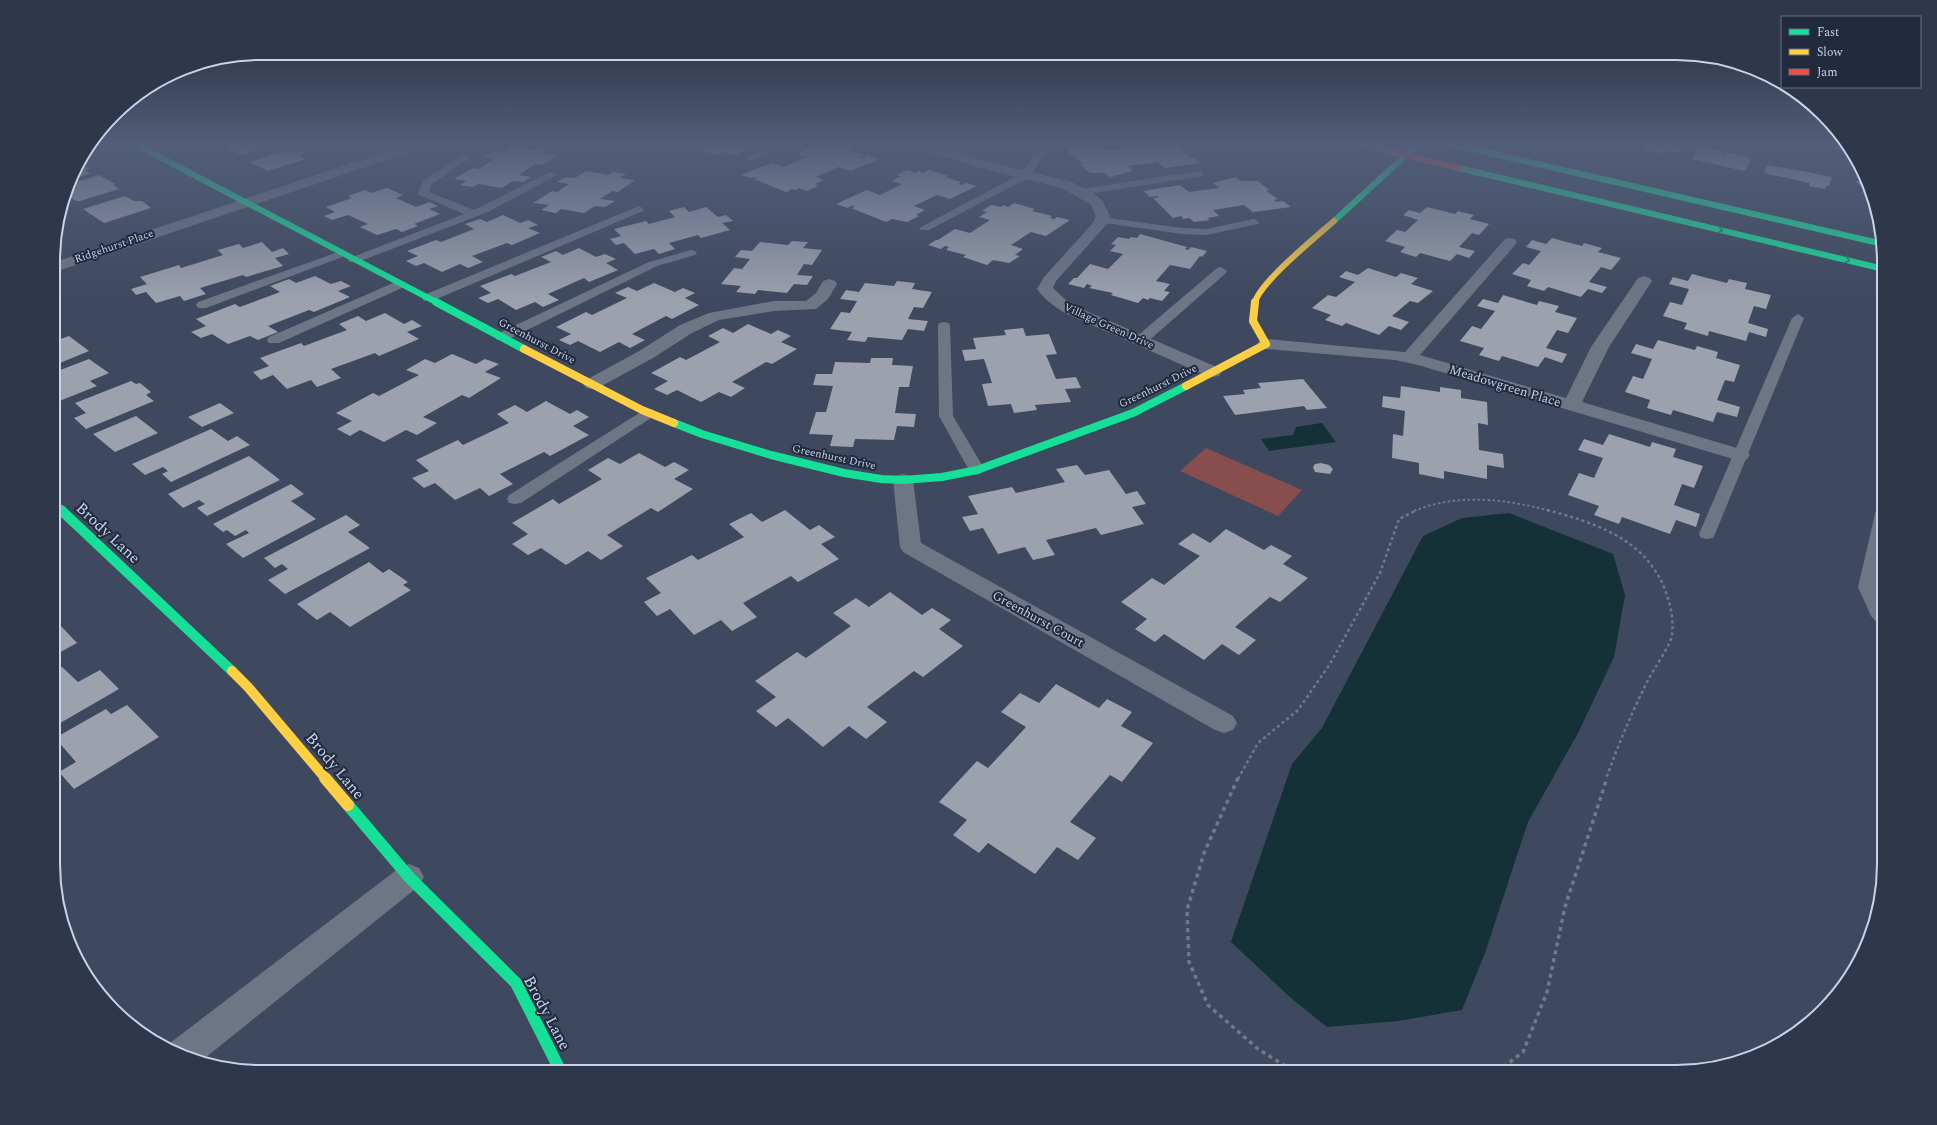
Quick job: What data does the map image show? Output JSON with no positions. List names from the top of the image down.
{
  "streets": {
    "street": [
      "Ridgehurst Place",
      "Village Green Drive",
      "Greenhurst Drive",
      "Meadowgreen Place",
      "Brody Lane",
      "Greenhurst Court"
    ]
  },
  "crossings": [
    ["Ridgehurst Place", "Greenhurst Drive"],
    ["Village Green Drive", "Greenhurst Drive"],
    ["Greenhurst Drive", "Meadowgreen Place"],
    ["Greenhurst Drive", "Greenhurst Court"]
  ],
  "legend": ["Fast", "Slow", "Jam"]
}
